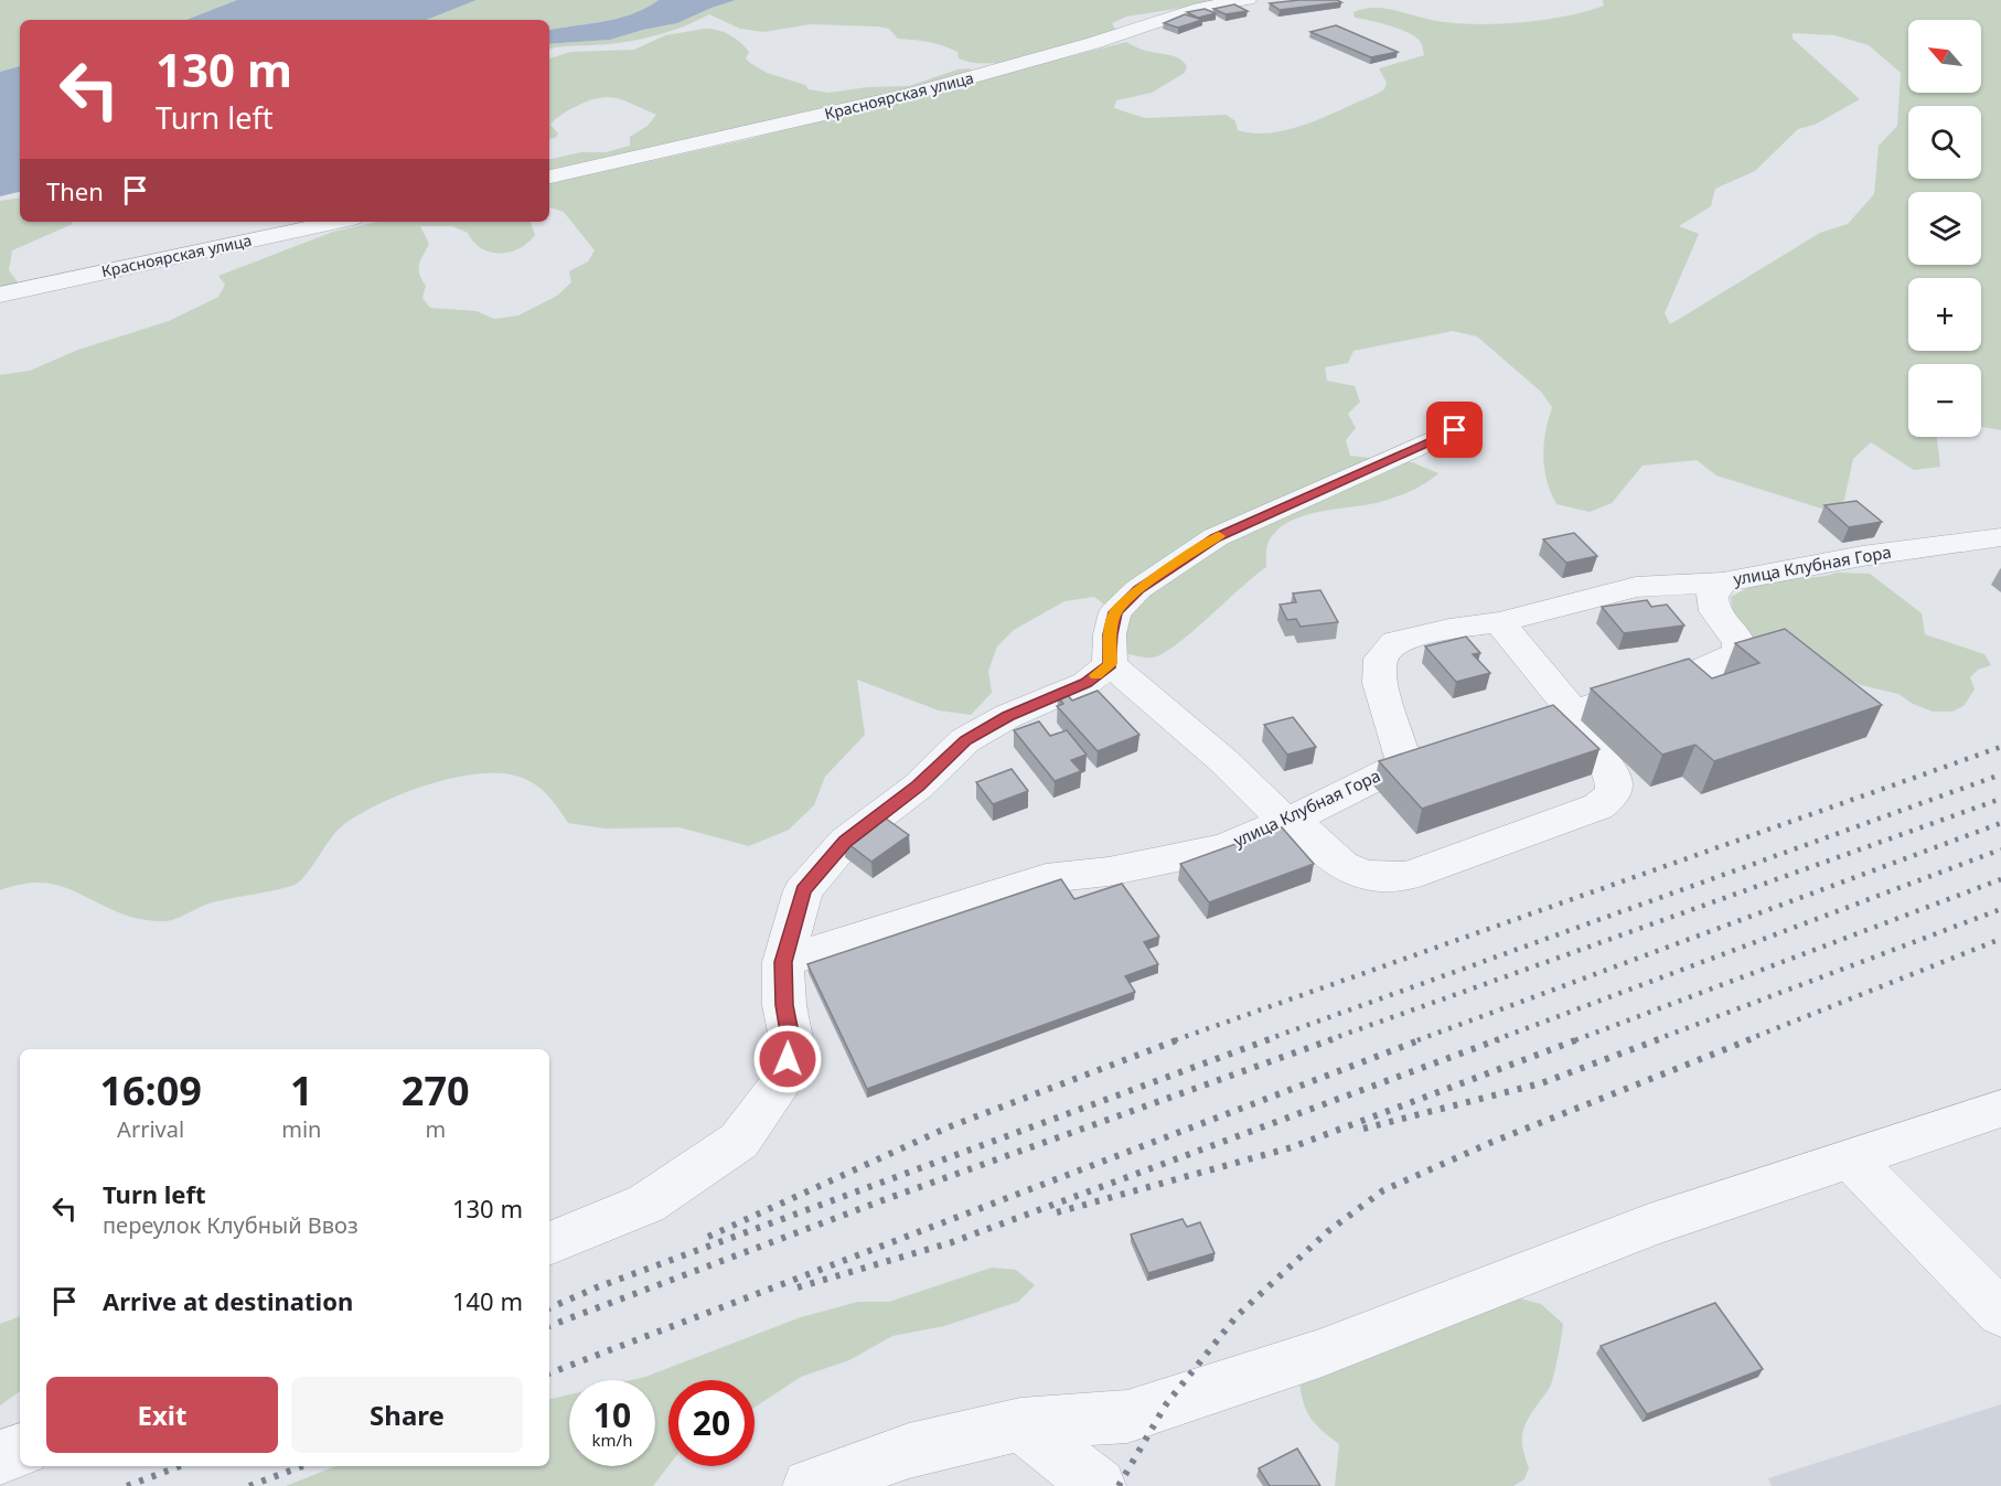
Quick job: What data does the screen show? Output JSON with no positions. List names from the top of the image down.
{
  "streets": {
    "street": ["Красноярская улица", "улица Клубная Гора"]
  },
  "north": "top left",
  "page": {
    "map_buttons": ["+", "−"],
    "turn": ["130 m", "Turn left"],
    "then": "Then",
    "eta": [
      "16:09",
      "Arrival",
      "1",
      "min",
      "270",
      "m"
    ],
    "list": [
      {
        "name": "Turn left",
        "note": "переулок Клубный Ввоз",
        "value": "130 m"
      },
      {
        "name": "Arrive at destination",
        "value": "140 m"
      }
    ],
    "buttons": ["Exit", "Share"],
    "speed": "10 km/h",
    "limit": "20"
  }
}
